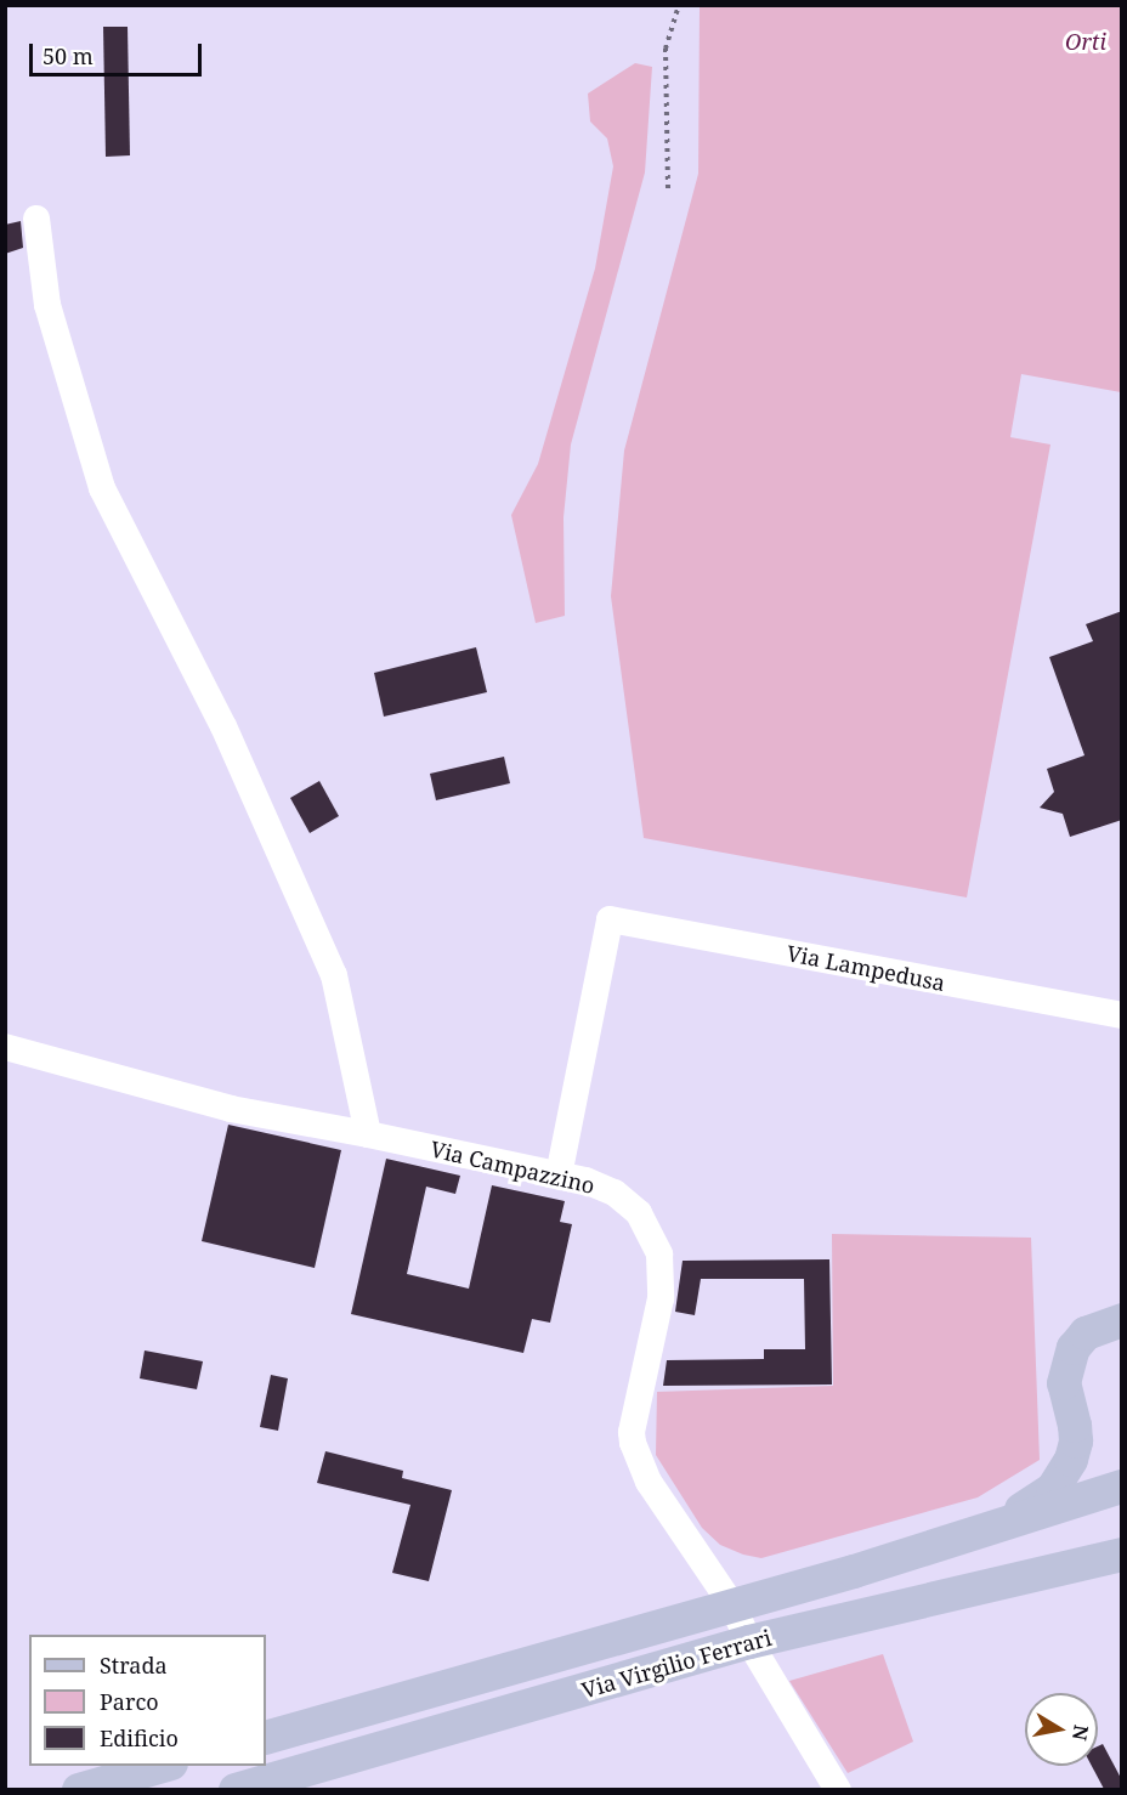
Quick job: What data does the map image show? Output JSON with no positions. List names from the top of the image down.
{
  "streets": {
    "main road": ["Via Virgilio Ferrari"],
    "street": ["Via Lampedusa", "Via Campazzino"]
  },
  "crossings": [
    ["Via Lampedusa", "Via Campazzino"],
    ["Via Campazzino", "Via Virgilio Ferrari"]
  ],
  "parks": ["Orti"],
  "legend": ["Strada", "Parco", "Edificio"],
  "scale_bar": "50 m",
  "north": "right"
}
